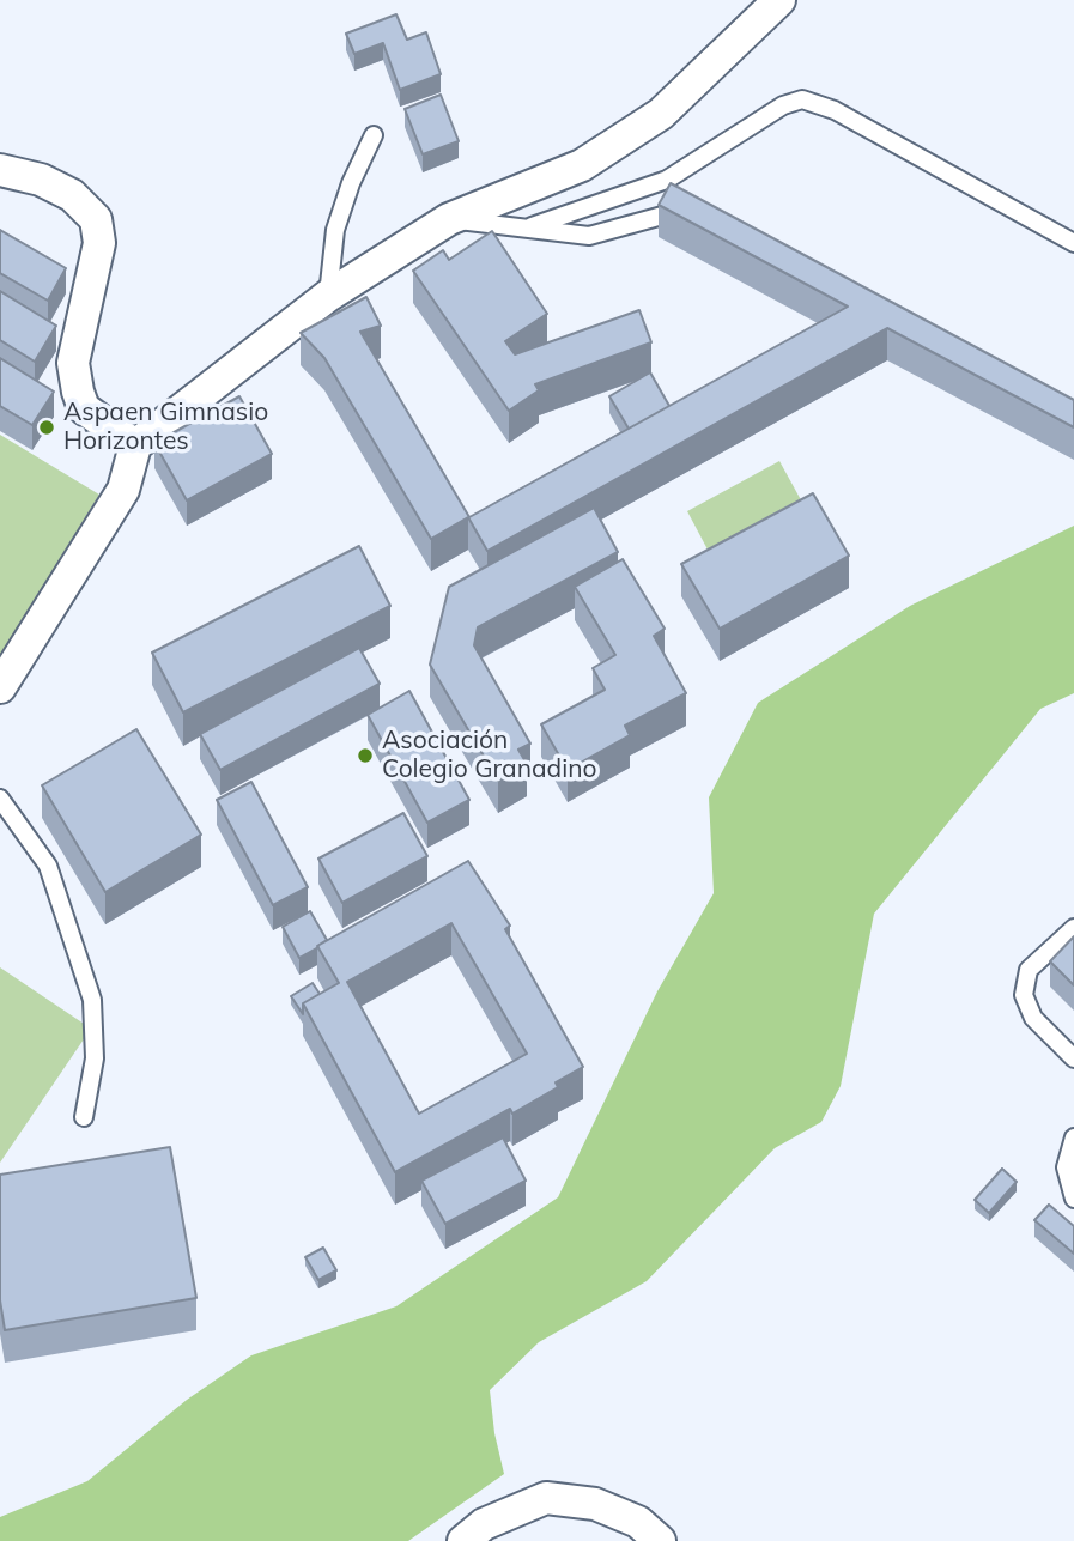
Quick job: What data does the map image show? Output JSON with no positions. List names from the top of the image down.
{
  "places": ["Aspaen Gimnasio Horizontes", "Asociación Colegio Granadino"]
}
